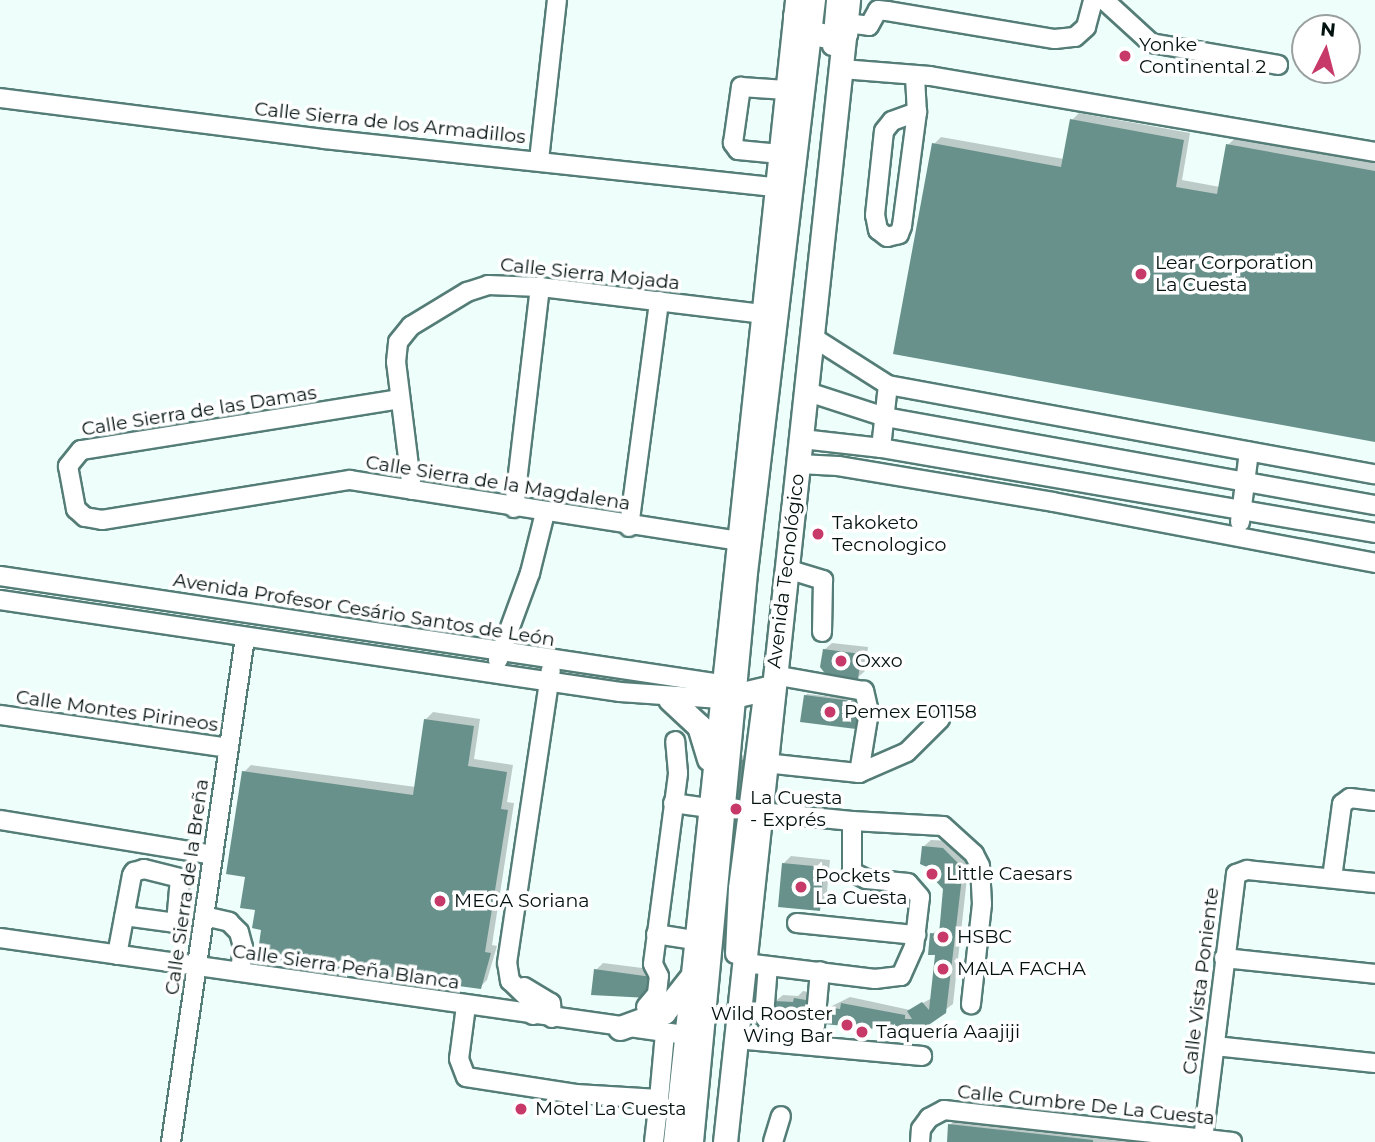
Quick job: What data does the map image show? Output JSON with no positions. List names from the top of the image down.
{
  "streets": {
    "main road": ["Avenida Tecnológico"],
    "street": [
      "Calle Sierra de los Armadillos",
      "Calle Sierra Mojada",
      "Calle Sierra de las Damas",
      "Calle Sierra de la Magdalena",
      "Avenida Profesor Cesário Santos de León",
      "Calle Montes Pirineos",
      "Calle Sierra de la Breña",
      "Calle Sierra Peña Blanca",
      "Calle Vista Poniente",
      "Calle Cumbre De La Cuesta"
    ]
  },
  "crossings": [
    ["Calle Sierra Mojada", "Calle Sierra de las Damas"],
    ["Calle Sierra de las Damas", "Calle Sierra de la Magdalena"],
    ["Calle Montes Pirineos", "Calle Sierra de la Breña"],
    ["Calle Sierra de la Breña", "Calle Sierra Peña Blanca"],
    ["Calle Vista Poniente", "Calle Cumbre De La Cuesta"]
  ],
  "places": [
    "Yonke Continental 2",
    "Lear Corporation La Cuesta",
    "Takoketo Tecnologico",
    "Oxxo",
    "Pemex E01158",
    "La Cuesta - Exprés",
    "Little Caesars",
    "Pockets La Cuesta",
    "MEGA Soriana",
    "HSBC",
    "MALA FACHA",
    "Wild Rooster Wing Bar",
    "Taquería Aaajiji",
    "Motel La Cuesta"
  ],
  "north": "top"
}
